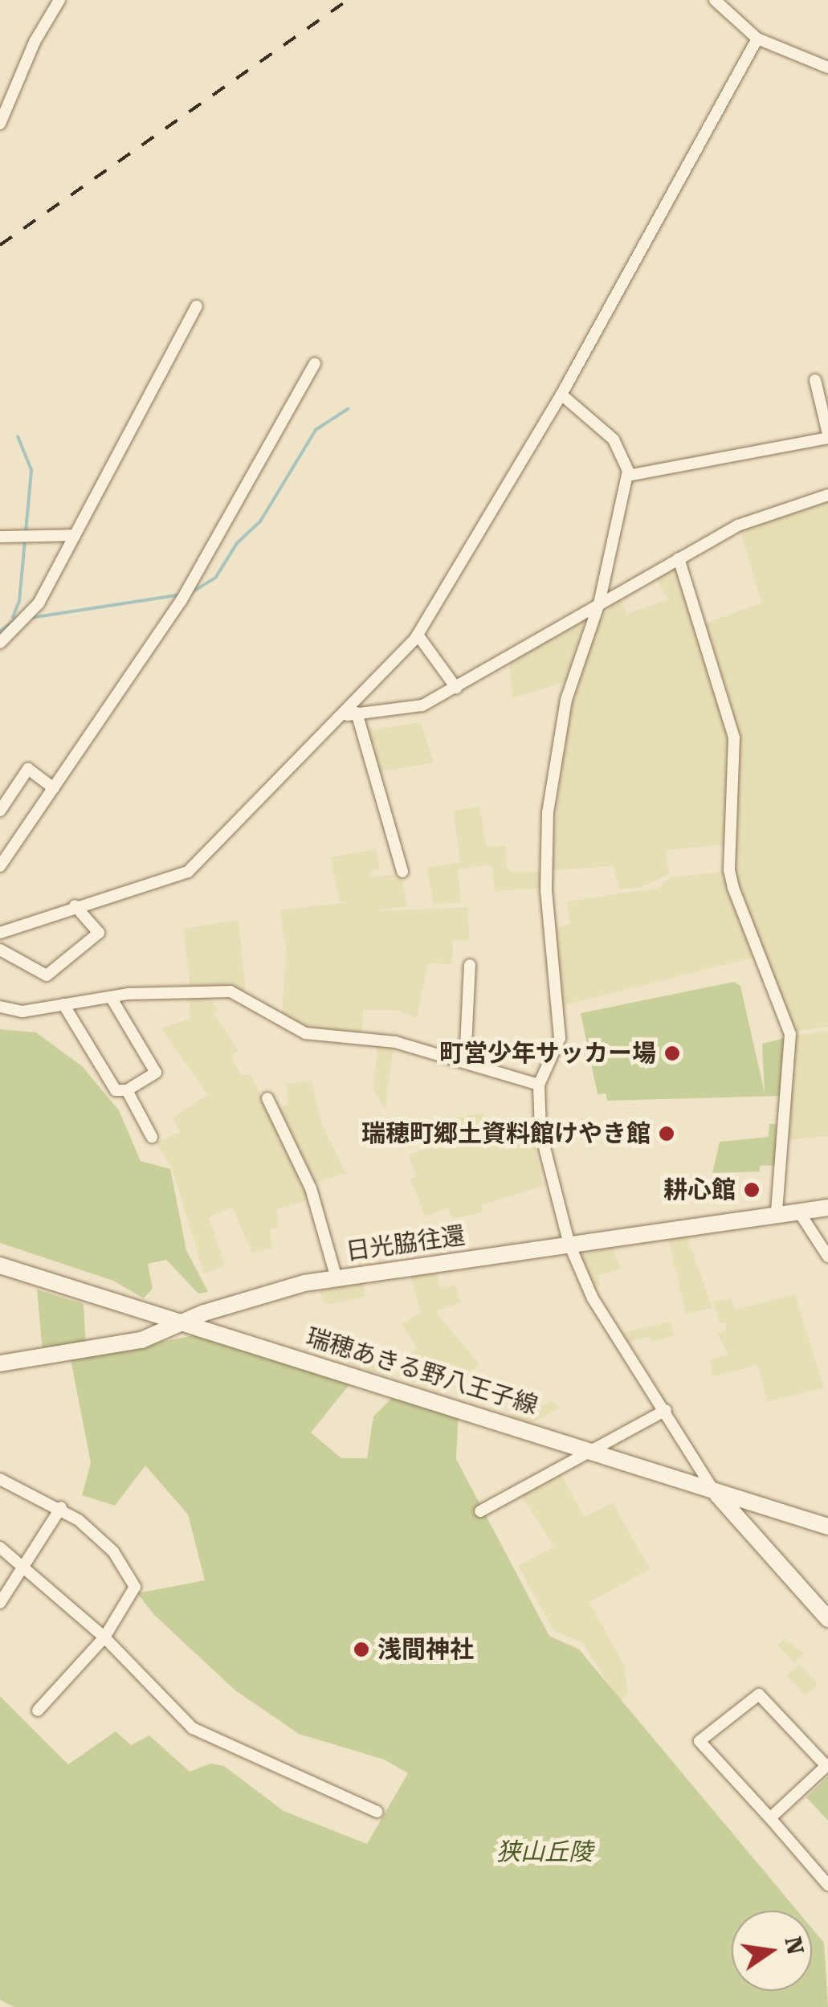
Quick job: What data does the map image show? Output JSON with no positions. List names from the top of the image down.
{
  "streets": {
    "street": ["日光脇往還", "瑞穂あきる野八王子線"]
  },
  "crossings": [
    ["日光脇往還", "瑞穂あきる野八王子線"]
  ],
  "parks": ["狭山丘陵"],
  "places": [
    "町営少年サッカー場",
    "瑞穂町郷土資料館けやき館",
    "耕心館",
    "浅間神社"
  ],
  "north": "right"
}
